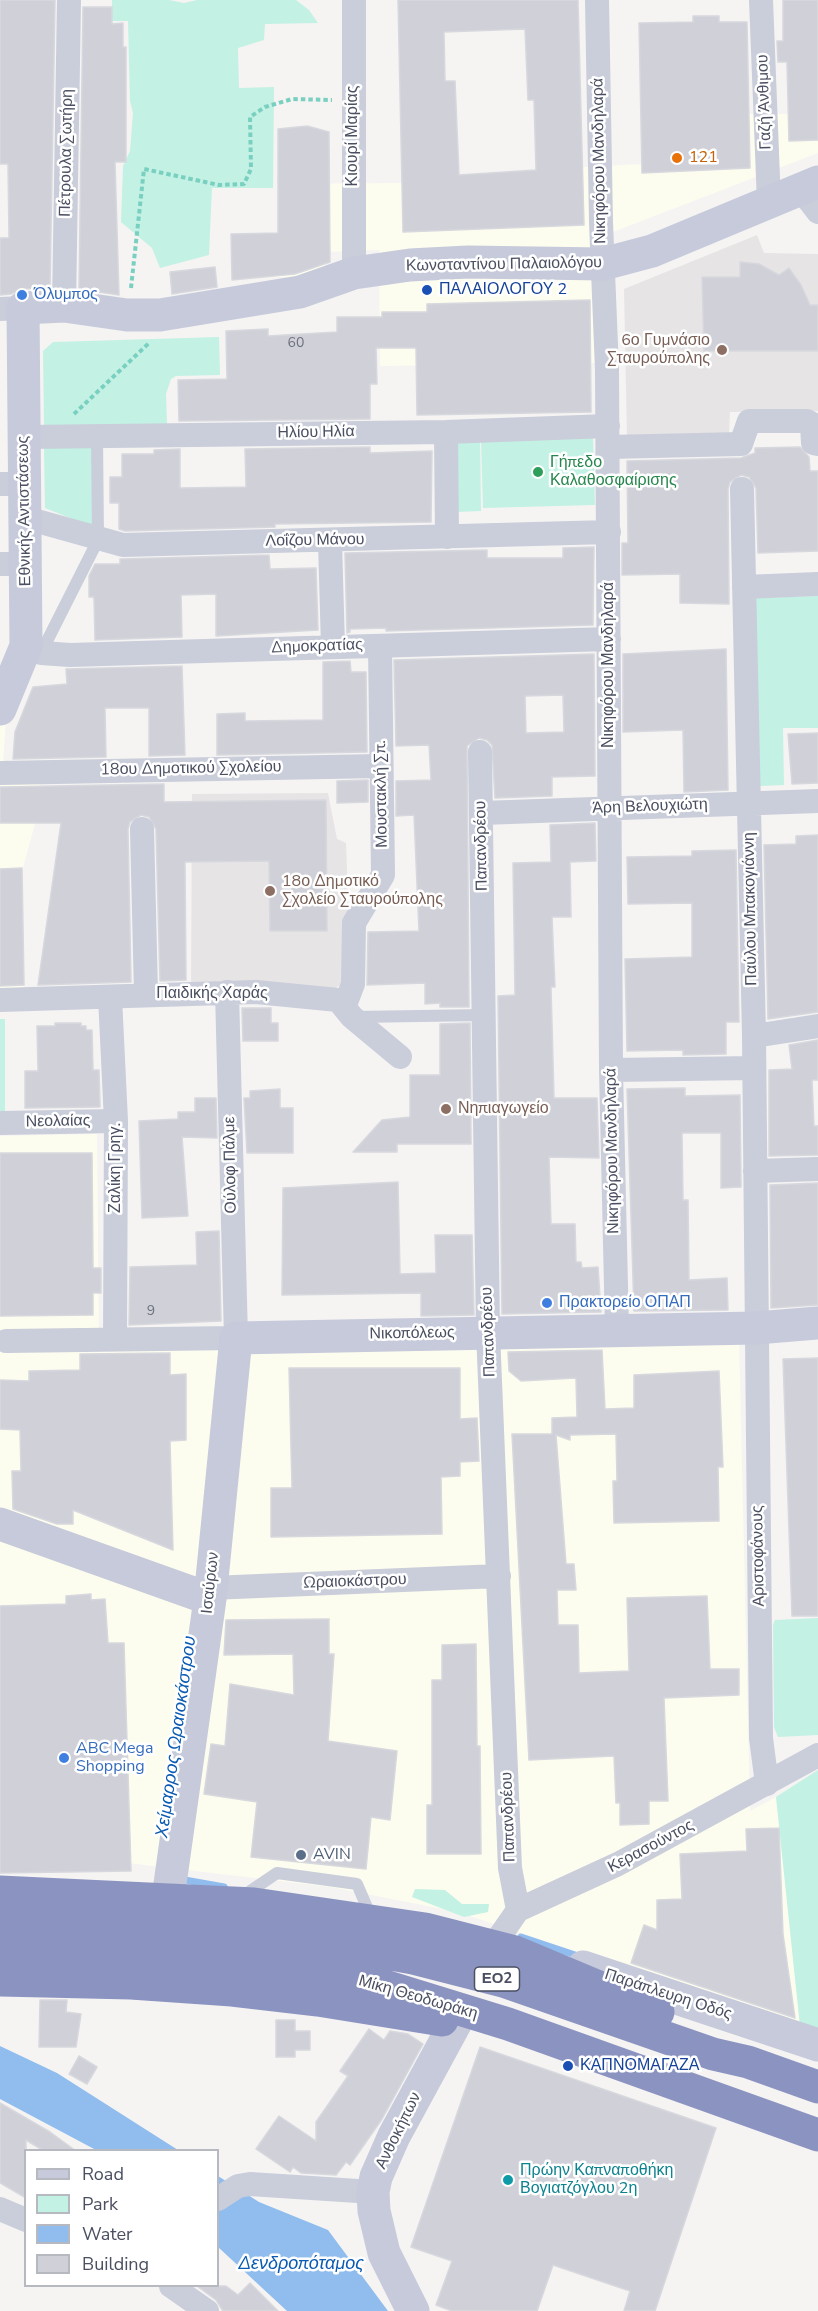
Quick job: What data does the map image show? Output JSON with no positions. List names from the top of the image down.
{
  "streets": {
    "highway": ["ΕΟ2", "Μίκη Θεοδωράκη"],
    "street": [
      "Γαζή Άνθιμου",
      "Κιουρί Μαρίας",
      "Πέτρουλα Σωτήρη",
      "Νικηφόρου Μανδηλαρά",
      "Κωνσταντίνου Παλαιολόγου",
      "Ηλίου Ηλία",
      "Εθνικής Αντιστάσεως",
      "Λοΐζου Μάνου",
      "Δημοκρατίας",
      "18ου Δημοτικού Σχολείου",
      "Μουστακλή Σπ.",
      "Άρη Βελουχιώτη",
      "Παπανδρέου",
      "Παύλου Μπακογιάννη",
      "Παιδικής Χαράς",
      "Νεολαίας",
      "Ούλοφ Πάλμε",
      "Ζαλίκη Γρηγ.",
      "Νικοπόλεως",
      "Αριστοφάνoυς",
      "Ωραιοκάστρου",
      "Ισαύρων",
      "Κερασούντος",
      "Παράπλευρη Οδός",
      "Ανθοκήπων"
    ]
  },
  "crossings": [
    ["Γαζή Άνθιμου", "Κωνσταντίνου Παλαιολόγου"],
    ["Κιουρί Μαρίας", "Κωνσταντίνου Παλαιολόγου"],
    ["Πέτρουλα Σωτήρη", "Κωνσταντίνου Παλαιολόγου"],
    ["Νικηφόρου Μανδηλαρά", "Κωνσταντίνου Παλαιολόγου"],
    ["Νικηφόρου Μανδηλαρά", "Ηλίου Ηλία"],
    ["Νικηφόρου Μανδηλαρά", "Λοΐζου Μάνου"],
    ["Νικηφόρου Μανδηλαρά", "Δημοκρατίας"],
    ["Νικηφόρου Μανδηλαρά", "Άρη Βελουχιώτη"],
    ["Νικηφόρου Μανδηλαρά", "Νικοπόλεως"],
    ["Κωνσταντίνου Παλαιολόγου", "Εθνικής Αντιστάσεως"],
    ["Ηλίου Ηλία", "Εθνικής Αντιστάσεως"],
    ["Εθνικής Αντιστάσεως", "Λοΐζου Μάνου"],
    ["Εθνικής Αντιστάσεως", "Δημοκρατίας"],
    ["Δημοκρατίας", "Μουστακλή Σπ."],
    ["18ου Δημοτικού Σχολείου", "Μουστακλή Σπ."],
    ["Μουστακλή Σπ.", "Παιδικής Χαράς"],
    ["Άρη Βελουχιώτη", "Παπανδρέου"],
    ["Άρη Βελουχιώτη", "Παύλου Μπακογιάννη"],
    ["Παπανδρέου", "Νικοπόλεως"],
    ["Παπανδρέου", "Ωραιοκάστρου"],
    ["Παπανδρέου", "Κερασούντος"],
    ["Παύλου Μπακογιάννη", "Νικοπόλεως"],
    ["Παύλου Μπακογιάννη", "Αριστοφάνoυς"],
    ["Παιδικής Χαράς", "Ούλοφ Πάλμε"],
    ["Παιδικής Χαράς", "Ζαλίκη Γρηγ."],
    ["Νεολαίας", "Ζαλίκη Γρηγ."],
    ["Ούλοφ Πάλμε", "Νικοπόλεως"],
    ["Ούλοφ Πάλμε", "Ισαύρων"],
    ["Ζαλίκη Γρηγ.", "Νικοπόλεως"],
    ["Νικοπόλεως", "Αριστοφάνoυς"],
    ["Νικοπόλεως", "Ισαύρων"],
    ["Αριστοφάνoυς", "Κερασούντος"],
    ["Ωραιοκάστρου", "Ισαύρων"],
    ["Ισαύρων", "ΕΟ2"],
    ["ΕΟ2", "Παράπλευρη Οδός"],
    ["ΕΟ2", "Μίκη Θεοδωράκη"],
    ["ΕΟ2", "Ανθοκήπων"]
  ],
  "water": ["Χείμαρρος Ωραιοκάστρου", "Δενδροπόταμος"],
  "places": [
    "121",
    "ΠΑΛΑΙΟΛΟΓΟΥ 2",
    "Όλυμπος",
    "6ο Γυμνάσιο Σταυρούπολης",
    "Γήπεδο Καλαθοσφαίρισης",
    "18ο Δημοτικό Σχολείο Σταυρούπολης",
    "Νηπιαγωγείο",
    "Πρακτορείο ΟΠΑΠ",
    "ABC Mega Shopping",
    "AVIN",
    "ΚΑΠΝΟΜΑΓΑΖΑ",
    "Πρώην Καπναποθήκη Βογιατζόγλου 2η"
  ],
  "house_numbers": ["60", "9"],
  "legend": [
    "Road",
    "Park",
    "Water",
    "Building"
  ]
}
